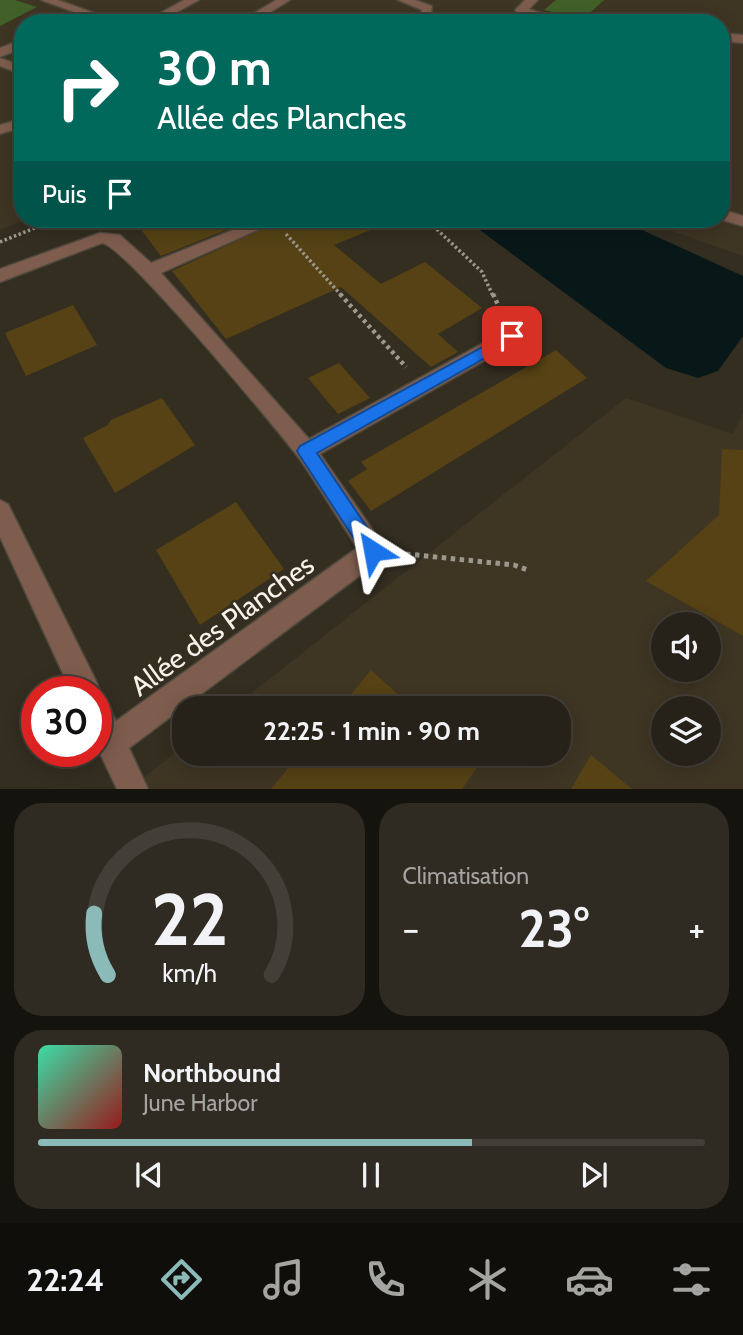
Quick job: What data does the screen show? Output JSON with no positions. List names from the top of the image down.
{
  "streets": {
    "street": ["Allée des Planches"]
  },
  "page": {
    "turn": ["30 m", "Allée des Planches"],
    "then": "Puis",
    "limit": "30",
    "trip": "22:25 · 1 min · 90 m",
    "tile": "Climatisation",
    "heat": ["−", "23°", "+"],
    "song": ["Northbound", "June Harbor"],
    "tabs": "22:24",
    "gauge": ["22", "km/h"]
  }
}
